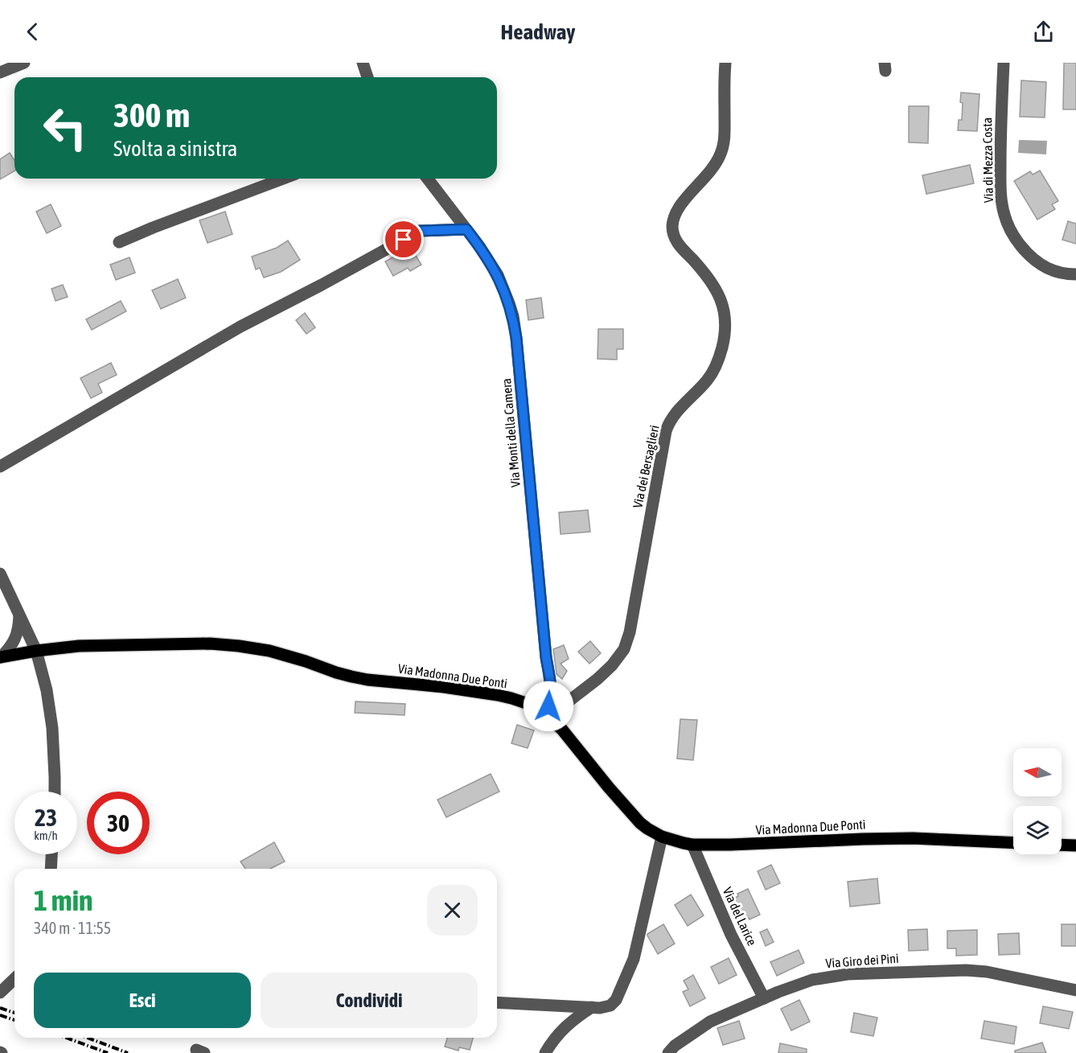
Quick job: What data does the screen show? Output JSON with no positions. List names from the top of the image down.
{
  "streets": {
    "main road": ["Via Madonna Due Ponti"],
    "street": [
      "Via di Mezza Costa",
      "Via Monti della Camera",
      "Via dei Bersaglieri",
      "Via del Larice",
      "Via Giro dei Pini"
    ]
  },
  "crossings": [
    ["Via Monti della Camera", "Via dei Bersaglieri"],
    ["Via Monti della Camera", "Via Madonna Due Ponti"],
    ["Via dei Bersaglieri", "Via Madonna Due Ponti"],
    ["Via Madonna Due Ponti", "Via del Larice"],
    ["Via del Larice", "Via Giro dei Pini"]
  ],
  "north": "left",
  "page": {
    "header": "Headway",
    "turn": ["300 m", "Svolta a sinistra"],
    "speed": "23 km/h",
    "limit": "30",
    "heading": ["1 min", "340 m · 11:55"],
    "buttons": ["Esci", "Condividi"]
  }
}
